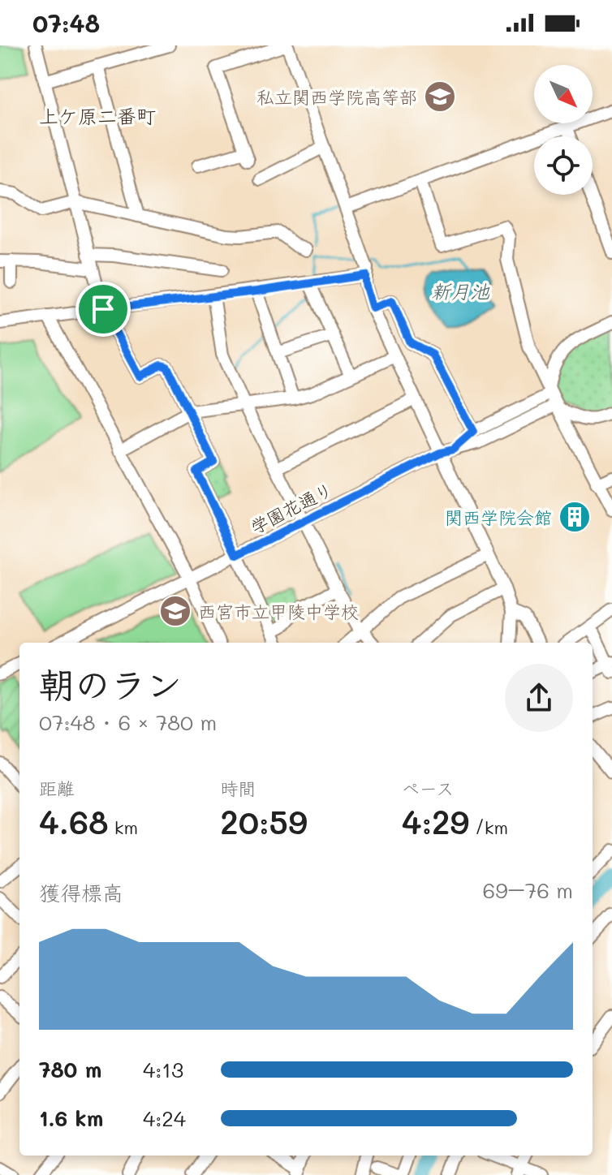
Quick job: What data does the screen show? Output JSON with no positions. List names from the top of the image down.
{
  "streets": {
    "street": ["学園花通り"]
  },
  "districts": ["上ケ原二番町"],
  "water": ["新月池"],
  "places": {
    "school or university": ["私立関西学院高等部", "西宮市立甲陵中学校"],
    "building": ["関西学院会館"]
  },
  "north": "bottom right",
  "page": {
    "status": "07:48",
    "heading": ["朝のラン", "07:48 · 6 × 780 m"],
    "stats": [
      ["距離", "4.68 km"],
      ["時間", "20:59"],
      ["ペース", "4:29 /km"]
    ],
    "chart": ["獲得標高", "69–76 m"],
    "list": [
      {
        "name": "780 m",
        "note": "4:13"
      },
      {
        "name": "1.6 km",
        "note": "4:24"
      }
    ]
  }
}
